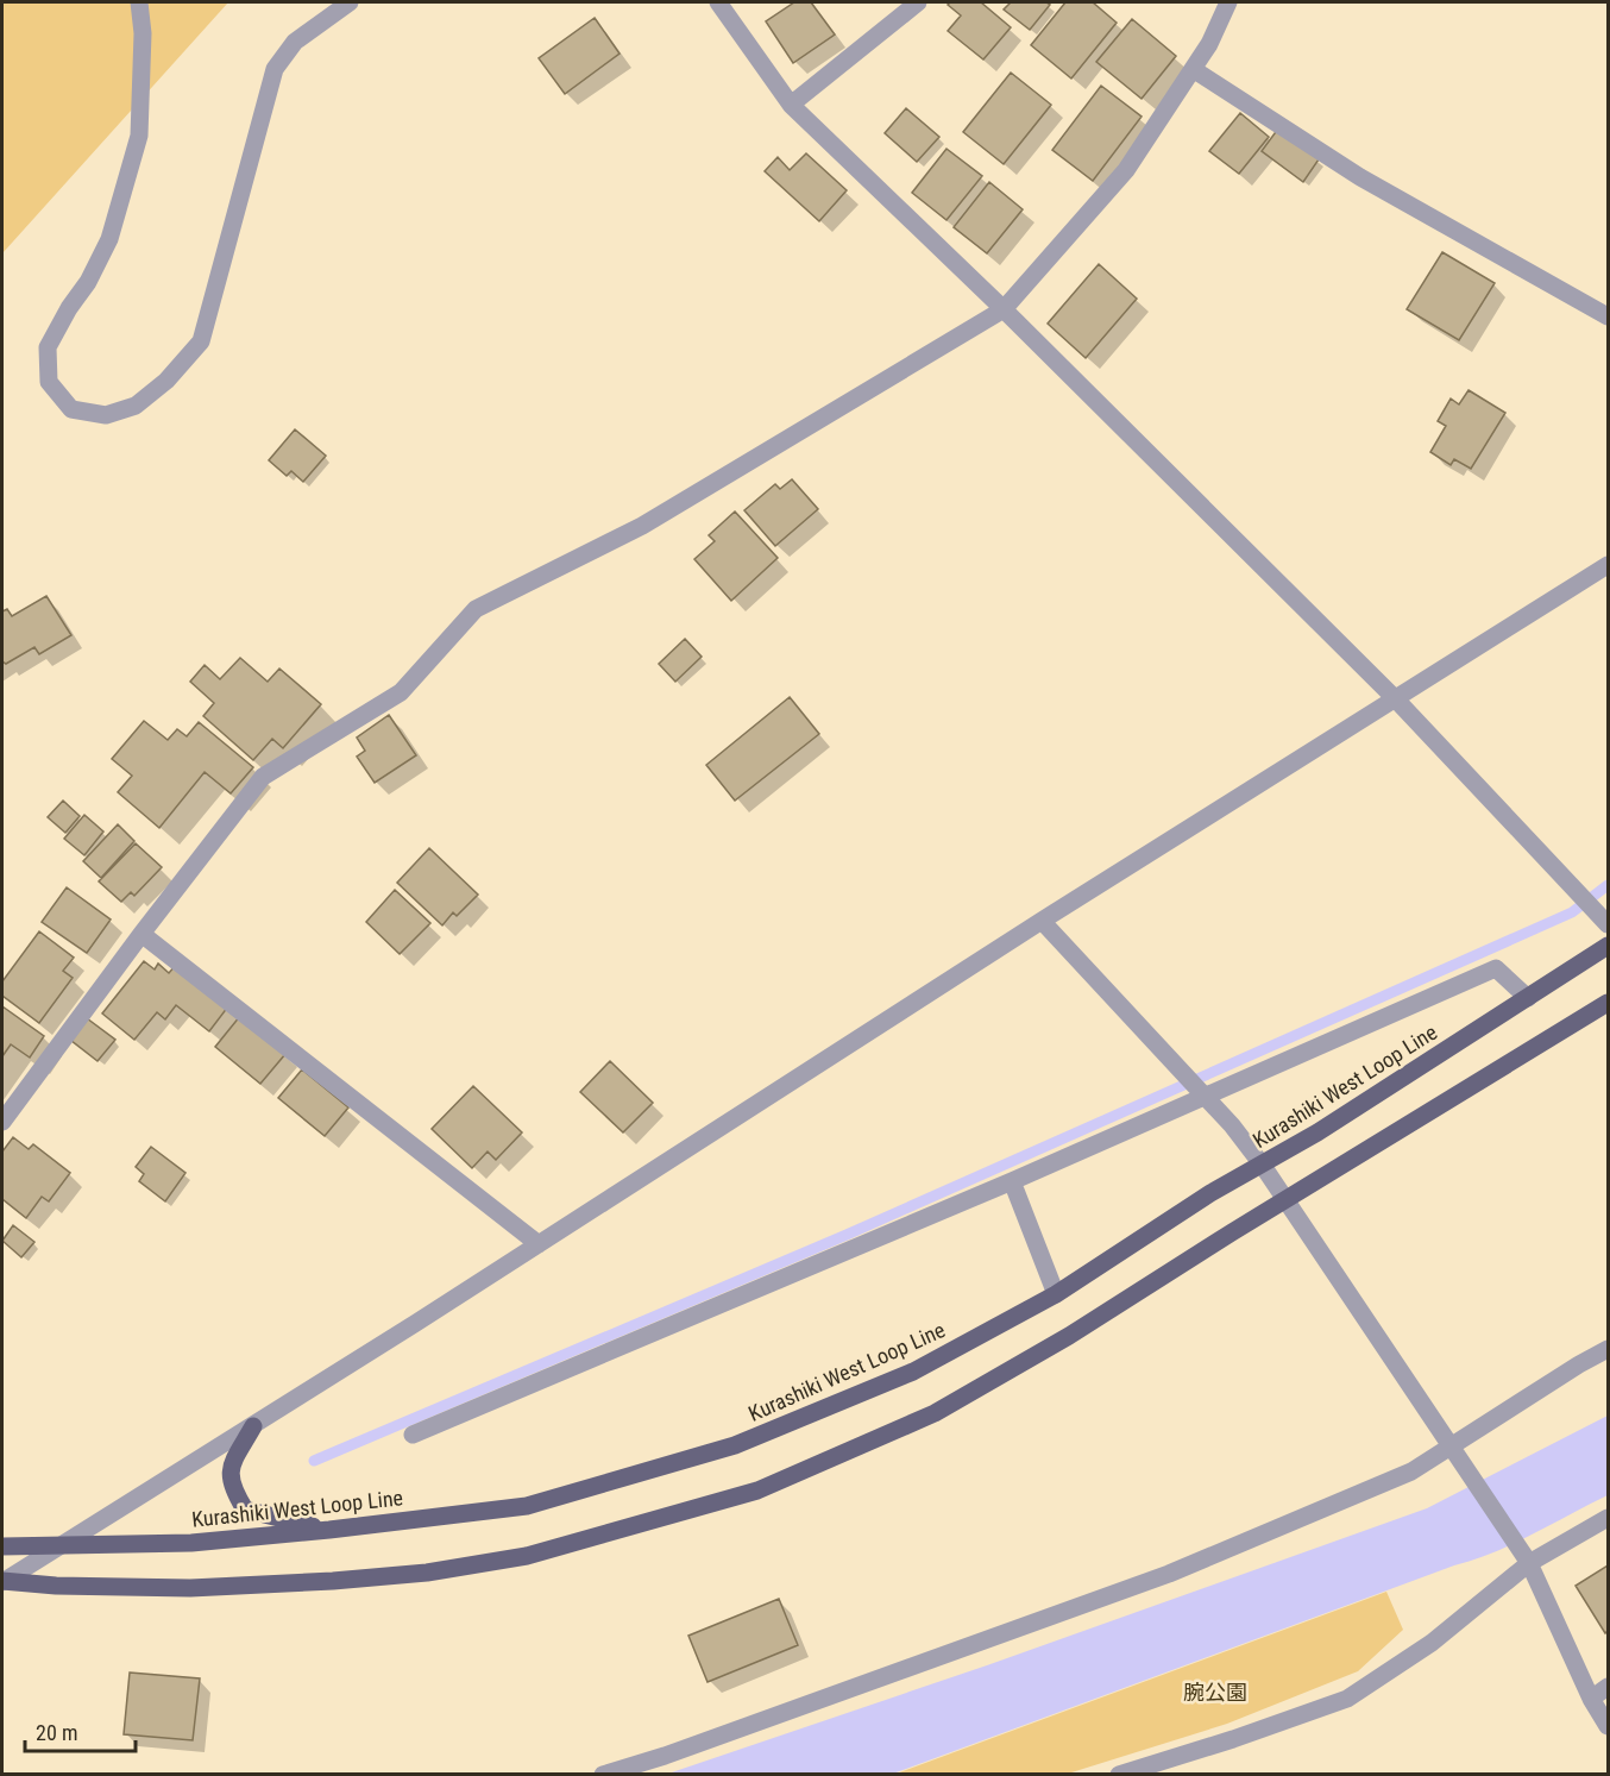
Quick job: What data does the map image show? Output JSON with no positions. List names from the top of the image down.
{
  "streets": {
    "main road": ["Kurashiki West Loop Line"]
  },
  "parks": ["腕公園"],
  "scale_bar": "20 m"
}
